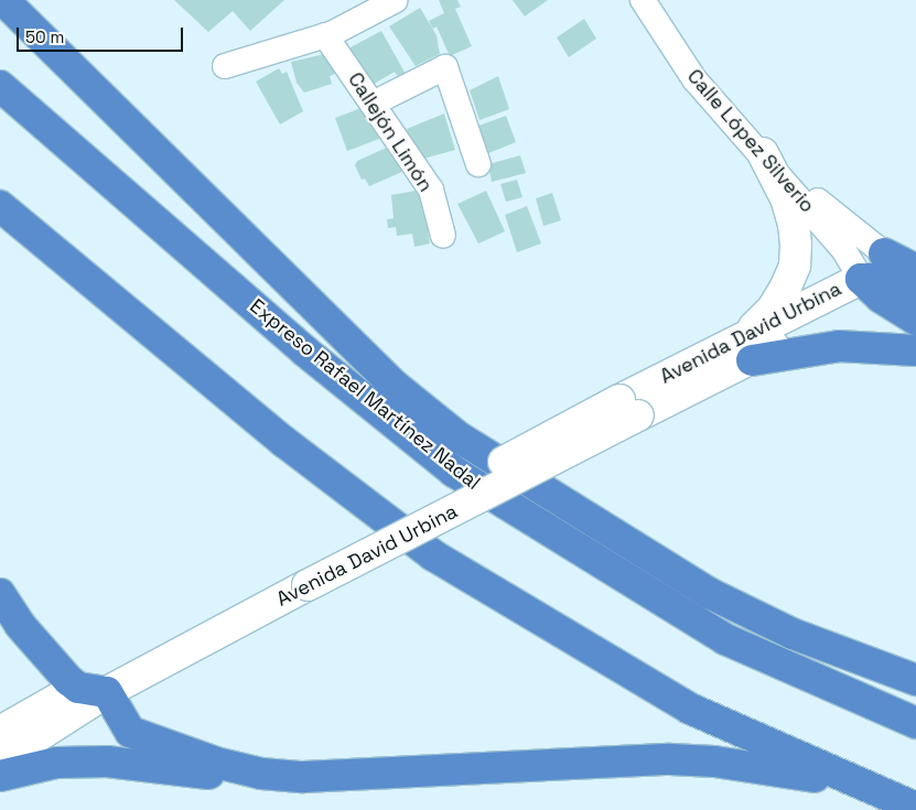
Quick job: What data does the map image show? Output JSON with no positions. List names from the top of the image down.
{
  "streets": {
    "highway": ["Expreso Rafael Martínez Nadal"],
    "street": ["Callejón Limón", "Calle López Silverio", "Avenida David Urbina"]
  },
  "crossings": [
    ["Calle López Silverio", "Avenida David Urbina"]
  ],
  "scale_bar": "50 m"
}
